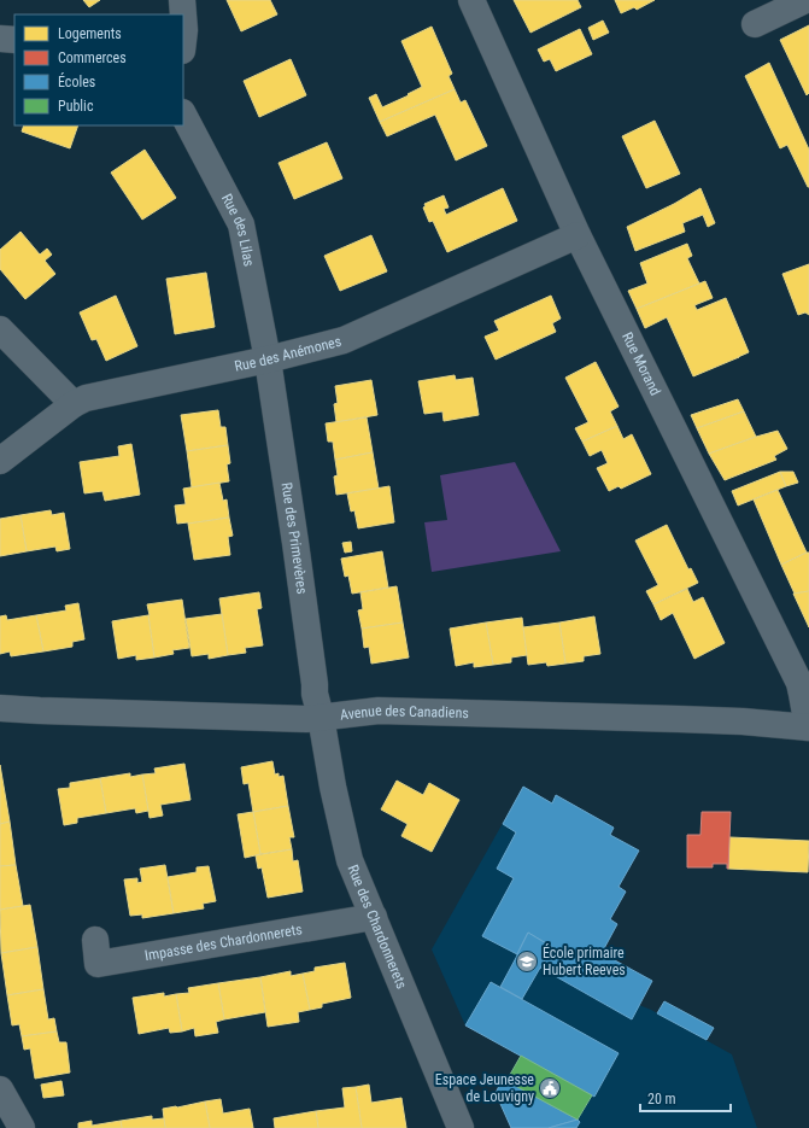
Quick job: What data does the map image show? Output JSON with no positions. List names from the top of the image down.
{
  "streets": {
    "street": [
      "Rue des Lilas",
      "Rue des Anémones",
      "Rue Morand",
      "Rue des Primevères",
      "Avenue des Canadiens",
      "Rue des Chardonnerets",
      "Impasse des Chardonnerets"
    ]
  },
  "crossings": [
    ["Rue des Lilas", "Rue des Anémones"],
    ["Rue des Lilas", "Rue des Primevères"],
    ["Rue des Anémones", "Rue Morand"],
    ["Rue des Anémones", "Rue des Primevères"],
    ["Rue Morand", "Avenue des Canadiens"],
    ["Rue des Primevères", "Avenue des Canadiens"],
    ["Rue des Primevères", "Rue des Chardonnerets"],
    ["Avenue des Canadiens", "Rue des Chardonnerets"],
    ["Rue des Chardonnerets", "Impasse des Chardonnerets"]
  ],
  "places": {
    "school or university": ["École primaire Hubert Reeves"],
    "public building": ["Espace Jeunesse de Louvigny"]
  },
  "legend": [
    "Logements",
    "Commerces",
    "Écoles",
    "Public"
  ],
  "scale_bar": "20 m"
}
